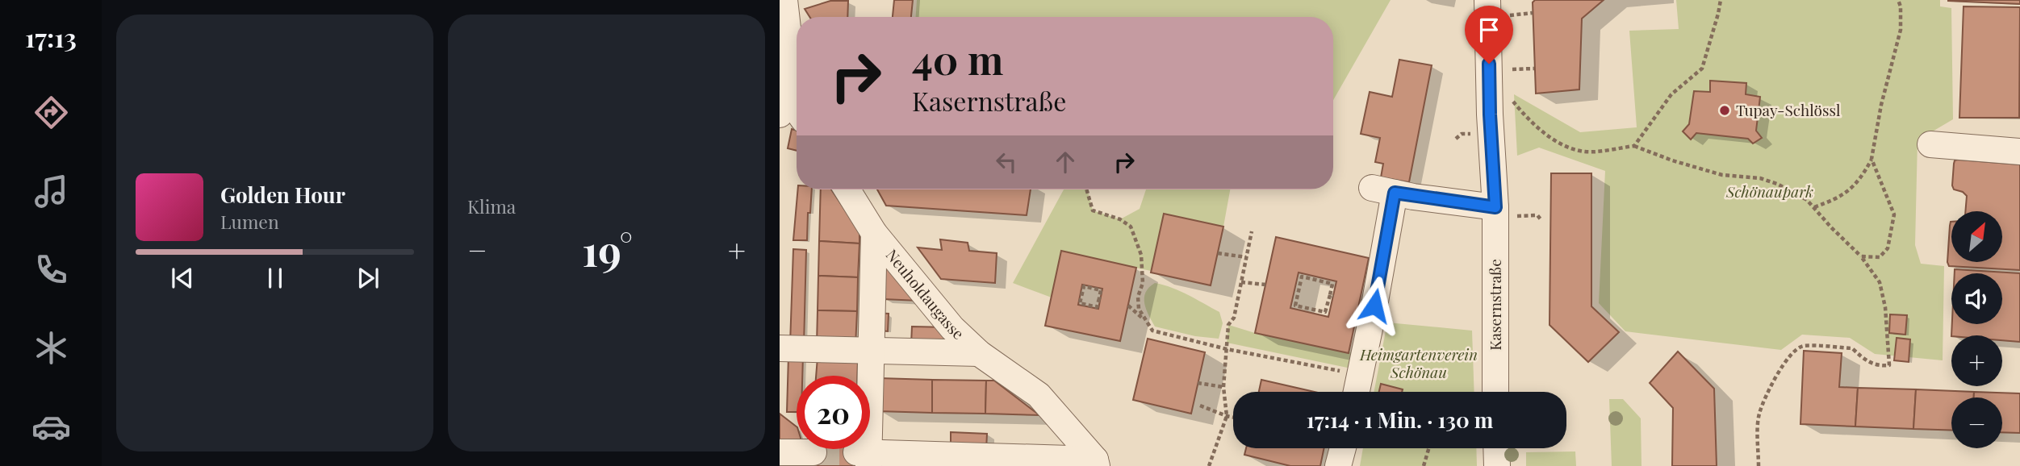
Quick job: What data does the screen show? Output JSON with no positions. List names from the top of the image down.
{
  "streets": {
    "street": ["Neuholdaugasse", "Kasernstraße"]
  },
  "parks": ["Schönaupark", "Heimgartenverein Schönau"],
  "places": ["Tupay-Schlössl"],
  "north": "top right",
  "page": {
    "tabs": "17:13",
    "tile": "Klima",
    "turn": ["40 m", "Kasernstraße"],
    "song": ["Golden Hour", "Lumen"],
    "map_buttons": ["+", "−"],
    "heat": ["−", "19°", "+"],
    "limit": "20",
    "trip": "17:14 · 1 Min. · 130 m"
  }
}
